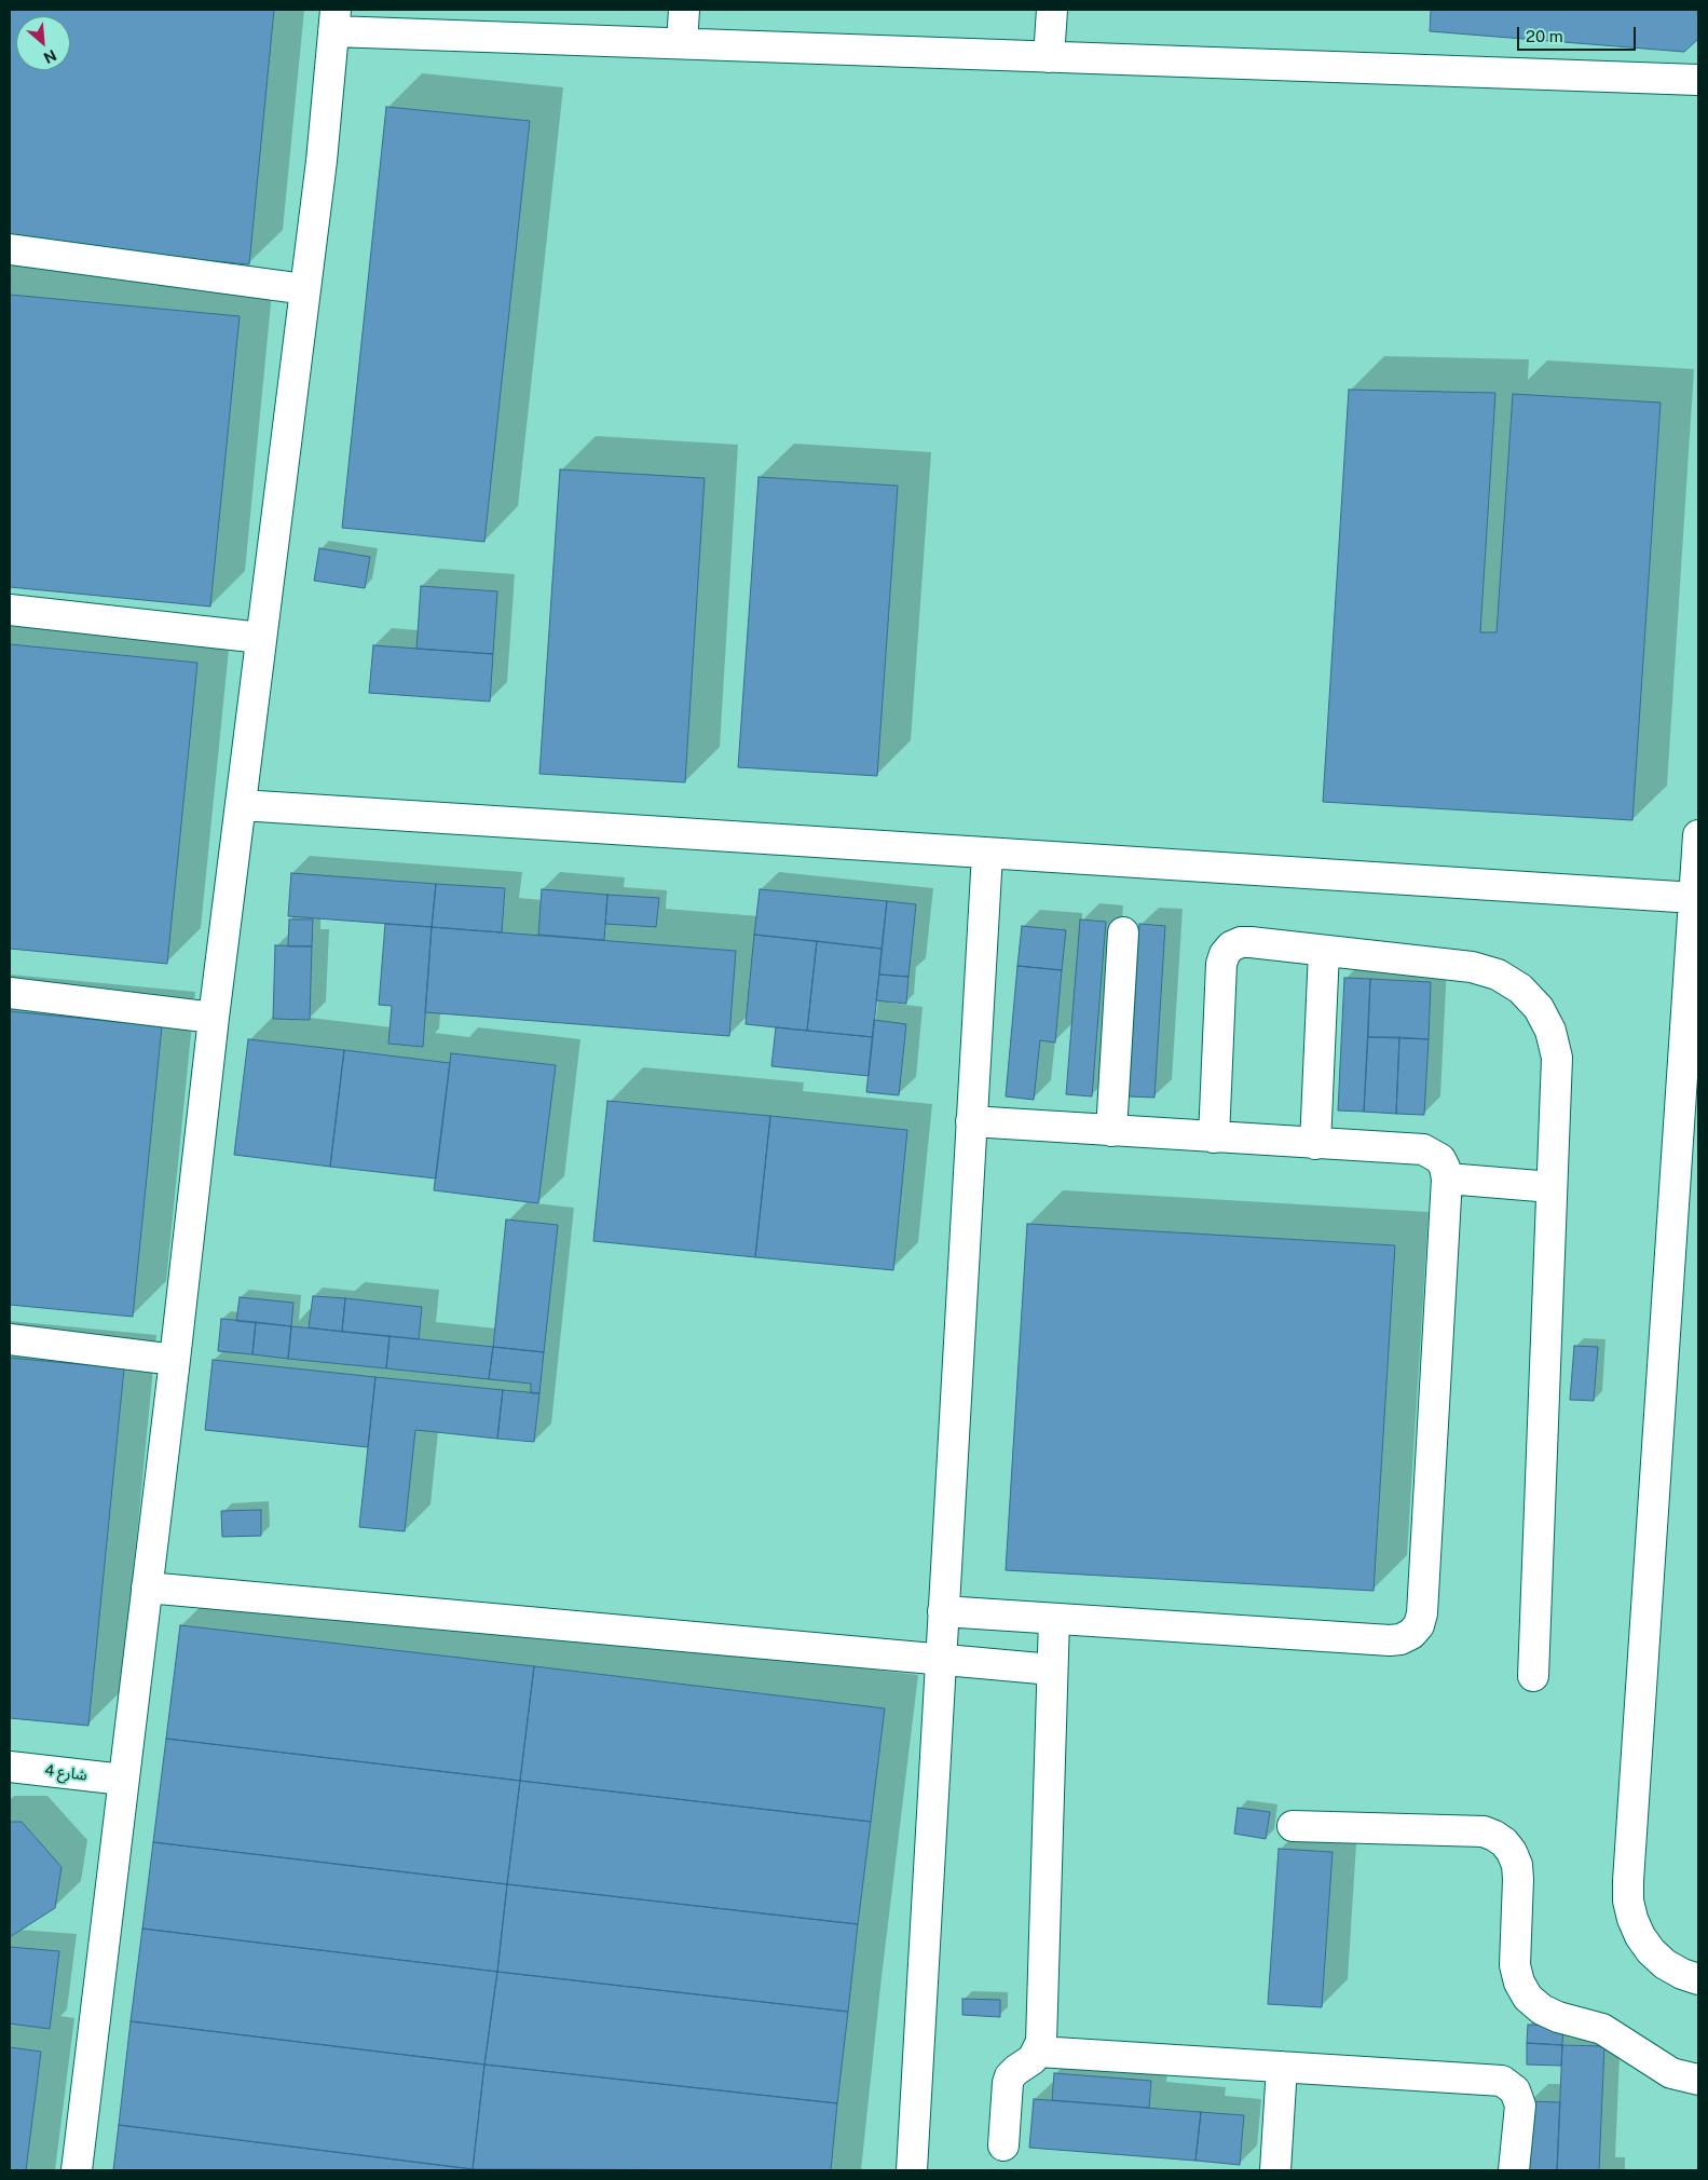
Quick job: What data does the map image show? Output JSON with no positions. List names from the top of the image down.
{
  "streets": {
    "street": ["شارع 4"]
  },
  "scale_bar": "20 m",
  "north": "bottom right"
}
